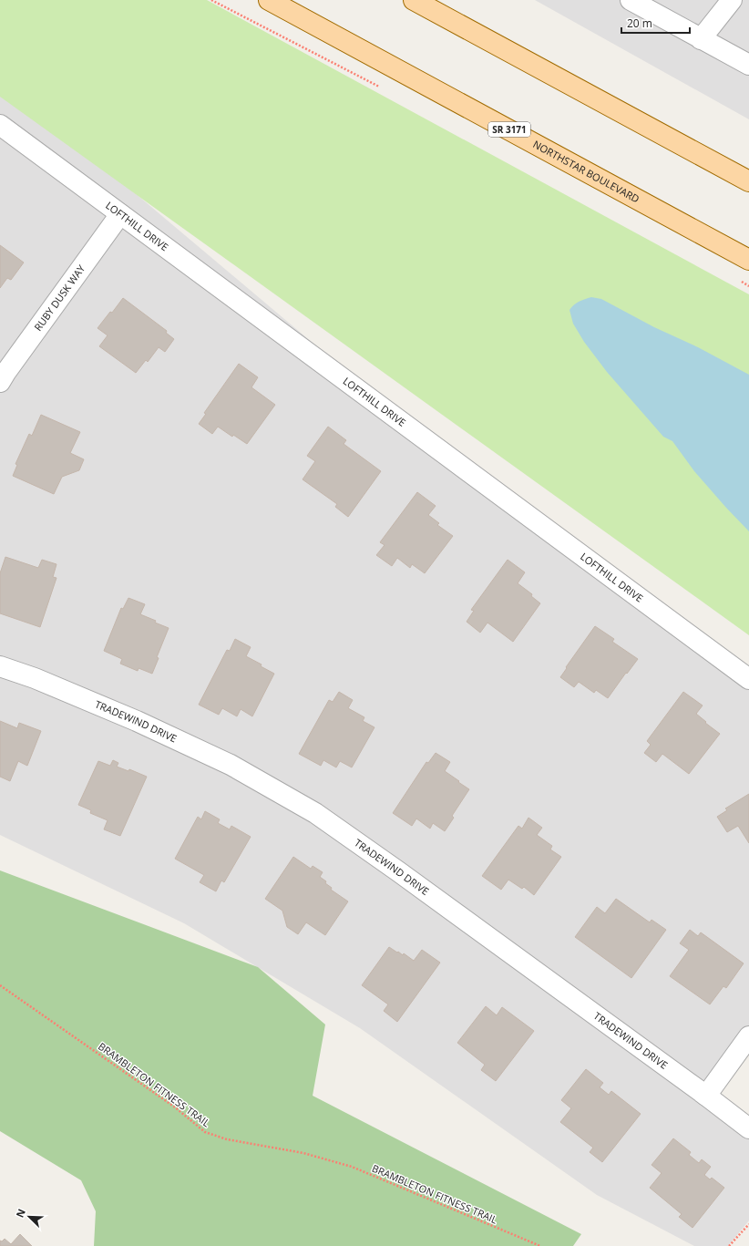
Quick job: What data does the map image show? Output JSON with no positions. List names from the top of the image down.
{
  "streets": {
    "main road": ["SR 3171", "NORTHSTAR BOULEVARD"],
    "street": ["LOFTHILL DRIVE", "RUBY DUSK WAY", "TRADEWIND DRIVE"],
    "path": ["BRAMBLETON FITNESS TRAIL"]
  },
  "crossings": [
    ["LOFTHILL DRIVE", "RUBY DUSK WAY"]
  ],
  "scale_bar": "20 m",
  "north": "top left"
}
